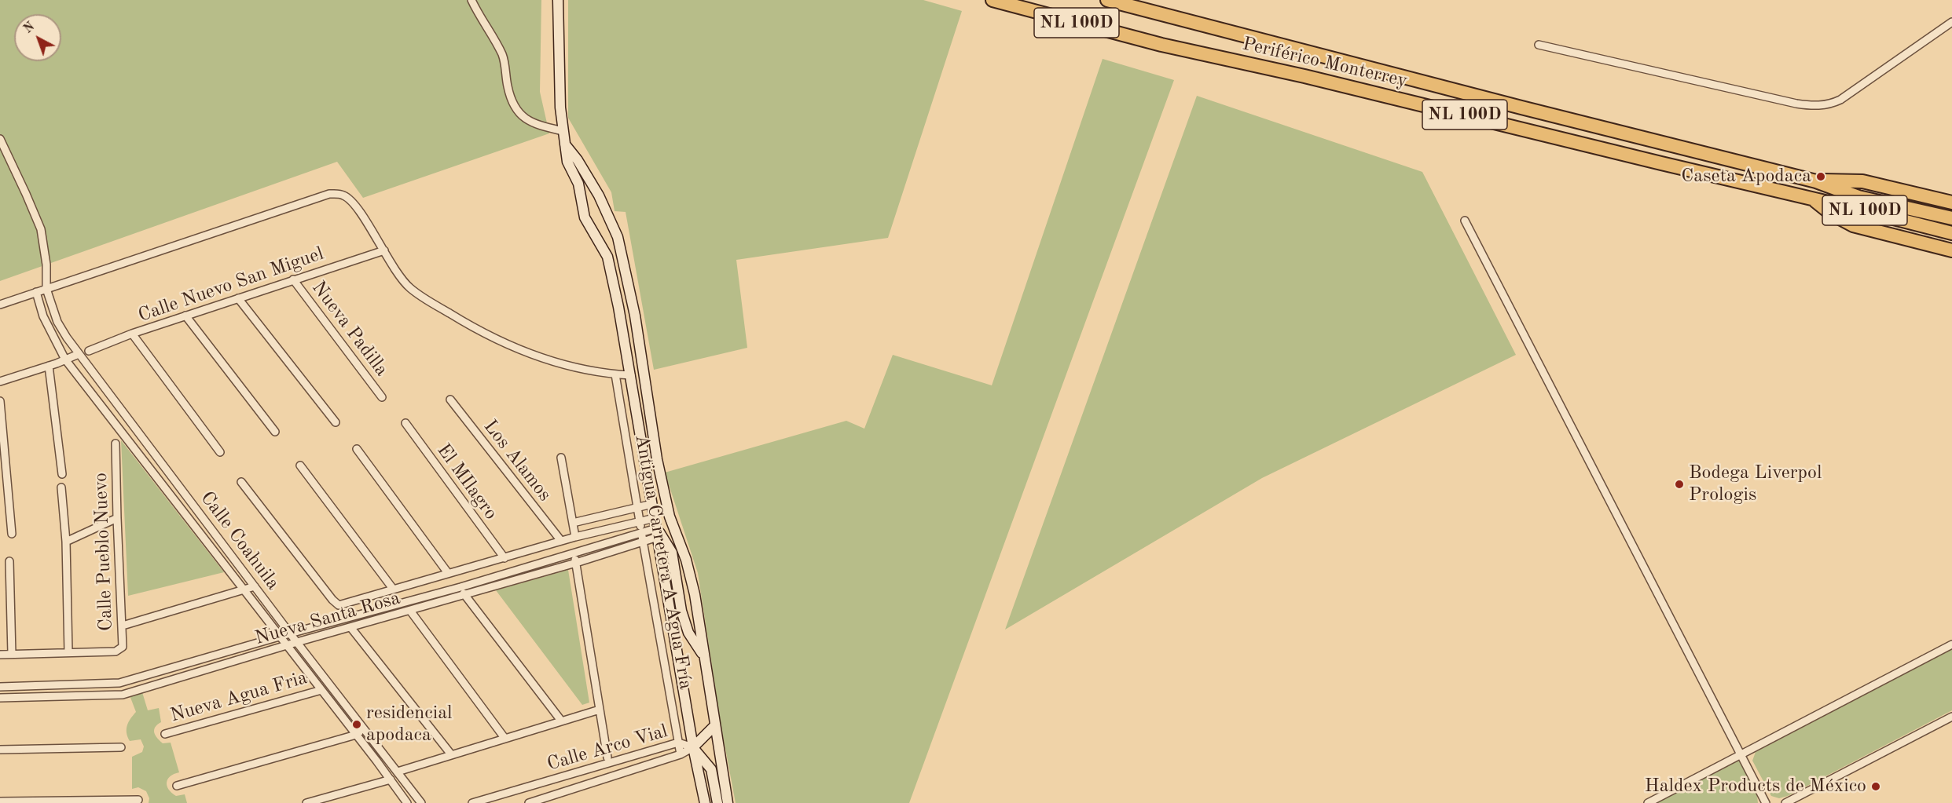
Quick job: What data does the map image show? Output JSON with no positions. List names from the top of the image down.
{
  "streets": {
    "highway": ["NL 100D", "Periférico Monterrey"],
    "street": [
      "Calle Nuevo San Miguel",
      "Nueva Padilla",
      "Los Alamos",
      "El MIlagro",
      "Calle Coahuila",
      "Calle Pueblo Nuevo",
      "Antigua Carretera A Agua Fría",
      "Nueva Santa Rosa",
      "Nueva Agua Fria",
      "Calle Arco Vial"
    ]
  },
  "crossings": [
    ["Calle Nuevo San Miguel", "Nueva Padilla"],
    ["Calle Coahuila", "Nueva Santa Rosa"],
    ["Calle Coahuila", "Nueva Agua Fria"],
    ["Antigua Carretera A Agua Fría", "Nueva Santa Rosa"],
    ["Antigua Carretera A Agua Fría", "Calle Arco Vial"]
  ],
  "places": [
    "Caseta Apodaca",
    "Bodega Liverpol Prologis",
    "residencial apodaca",
    "Haldex Products de México"
  ],
  "north": "top left"
}
